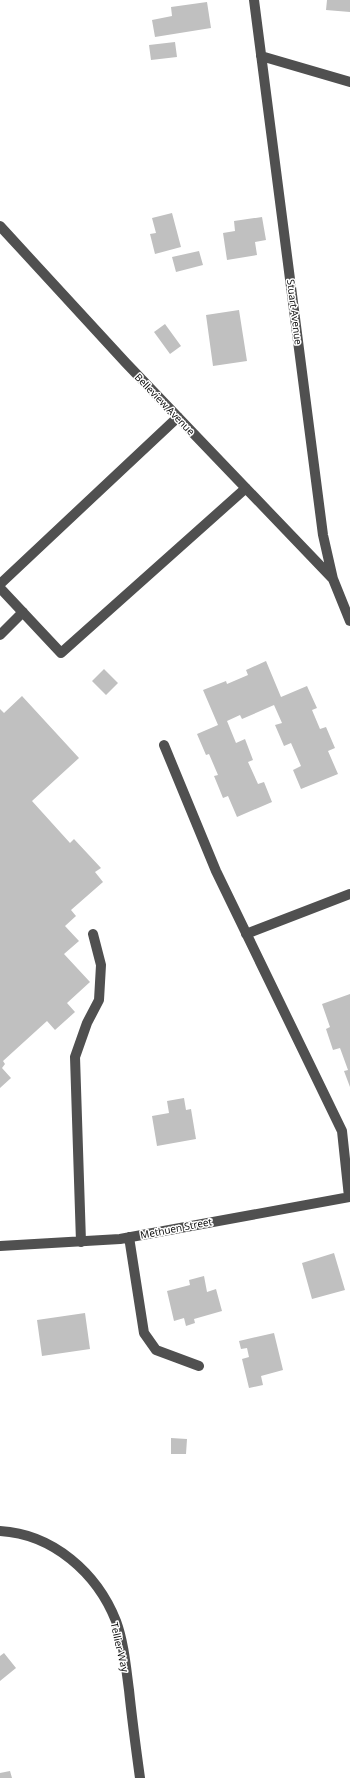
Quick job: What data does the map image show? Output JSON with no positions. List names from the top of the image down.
{
  "streets": {
    "street": [
      "Stuart Avenue",
      "Belleview Avenue",
      "Methuen Street",
      "Tellier Way"
    ]
  },
  "crossings": [
    ["Stuart Avenue", "Belleview Avenue"]
  ]
}
